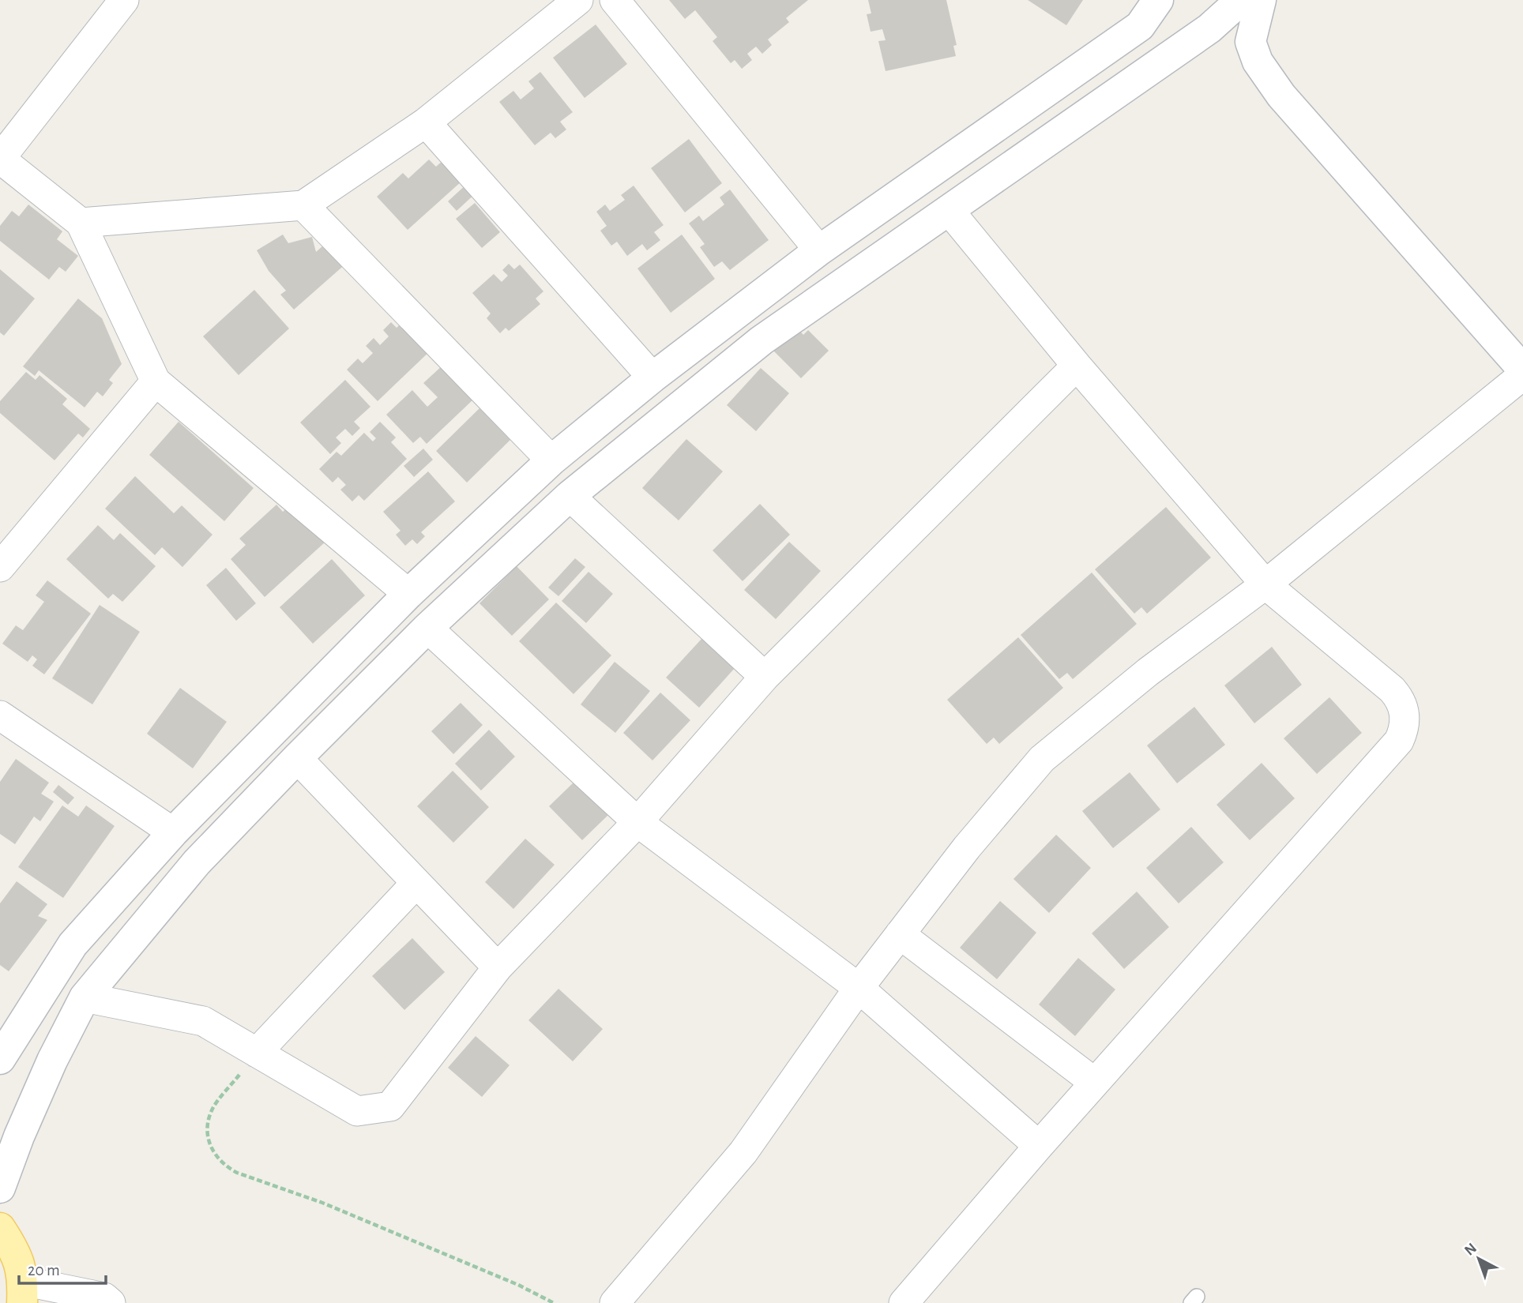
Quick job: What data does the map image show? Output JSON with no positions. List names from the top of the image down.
{
  "scale_bar": "20 m",
  "north": "top left"
}
